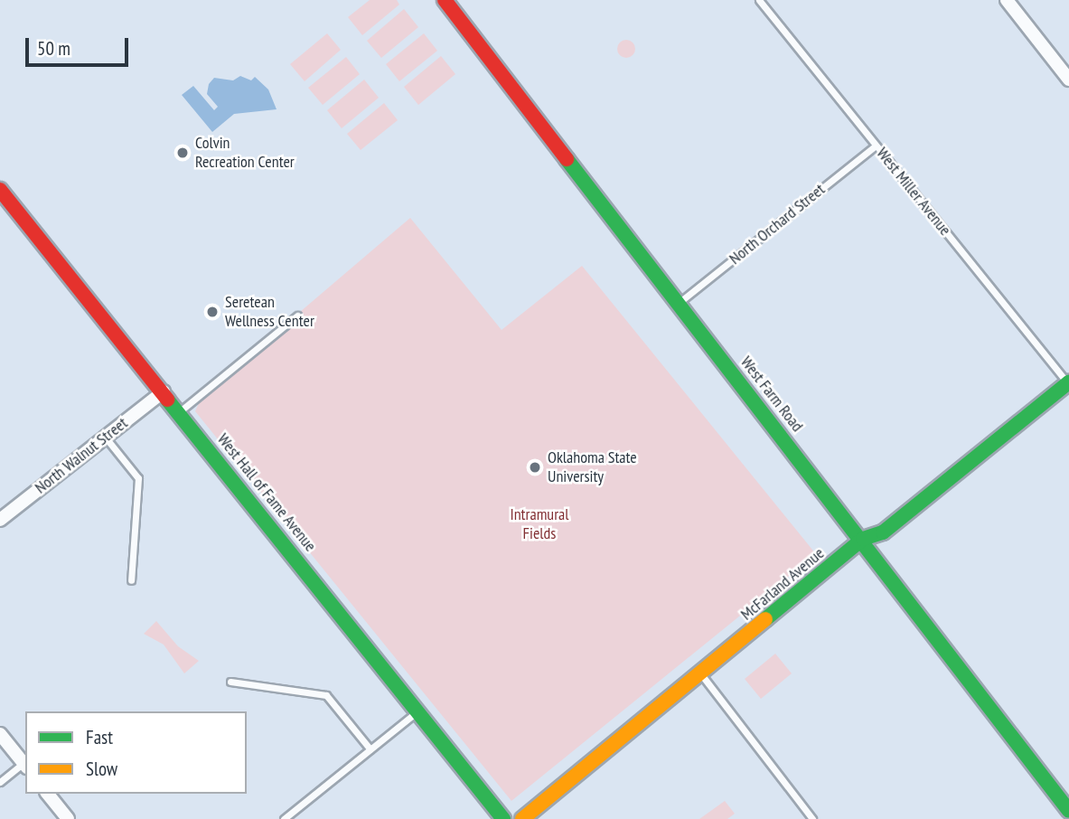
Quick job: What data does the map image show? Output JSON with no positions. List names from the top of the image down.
{
  "streets": {
    "street": [
      "West Farm Road",
      "North Walnut Street",
      "West Hall of Fame Avenue",
      "McFarland Avenue"
    ],
    "lane": ["West Miller Avenue", "North Orchard Street"]
  },
  "crossings": [
    ["West Miller Avenue", "North Orchard Street"],
    ["West Miller Avenue", "McFarland Avenue"],
    ["North Orchard Street", "West Farm Road"],
    ["West Farm Road", "McFarland Avenue"],
    ["North Walnut Street", "West Hall of Fame Avenue"]
  ],
  "parks": ["Intramural Fields"],
  "places": ["Colvin Recreation Center", "Seretean Wellness Center", "Oklahoma State University"],
  "legend": ["Fast", "Slow"],
  "scale_bar": "50 m"
}
